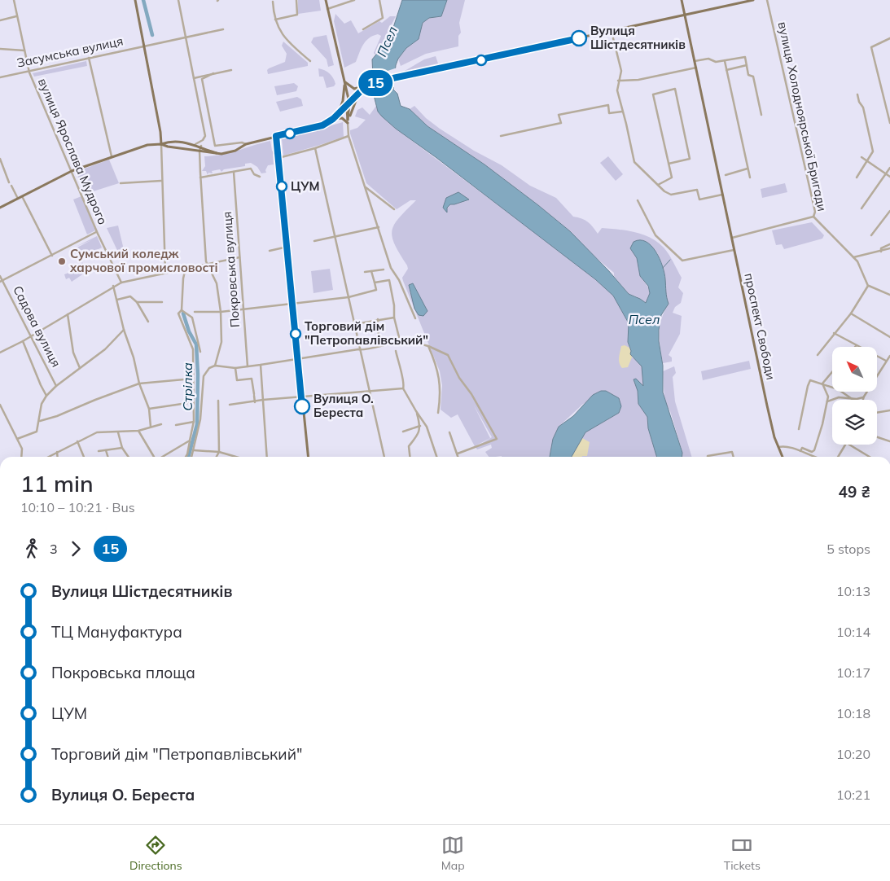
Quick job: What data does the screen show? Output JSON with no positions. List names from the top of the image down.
{
  "streets": {
    "main road": ["проспект Свободи"],
    "street": [
      "Засумська вулиця",
      "вулиця Холодноярської Бригади",
      "вулиця Ярослава Мудрого",
      "Покровська вулиця",
      "Садова вулиця"
    ]
  },
  "crossings": [
    ["Засумська вулиця", "вулиця Ярослава Мудрого"]
  ],
  "water": ["Псел", "Стрілка"],
  "places": [
    "Вулиця Шістдесятників",
    "ЦУМ",
    "Сумський коледж харчової промисловості",
    "Торговий дім \"Петропавлівський\"",
    "Вулиця О. Береста"
  ],
  "lines": ["bus line 15"],
  "north": "top left",
  "page": {
    "on_map": "15",
    "heading": ["11 min", "10:10 – 10:21 · Bus", "49 ₴"],
    "legs": ["3", "15", "5 stops"],
    "list": [
      {
        "name": "Вулиця Шістдесятників",
        "value": "10:13"
      },
      {
        "name": "ТЦ Мануфактура",
        "value": "10:14"
      },
      {
        "name": "Покровська площа",
        "value": "10:17"
      },
      {
        "name": "ЦУМ",
        "value": "10:18"
      },
      {
        "name": "Торговий дім \"Петропавлівський\"",
        "value": "10:20"
      },
      {
        "name": "Вулиця О. Береста",
        "value": "10:21"
      }
    ],
    "tabs": ["Directions", "Map", "Tickets"]
  }
}
